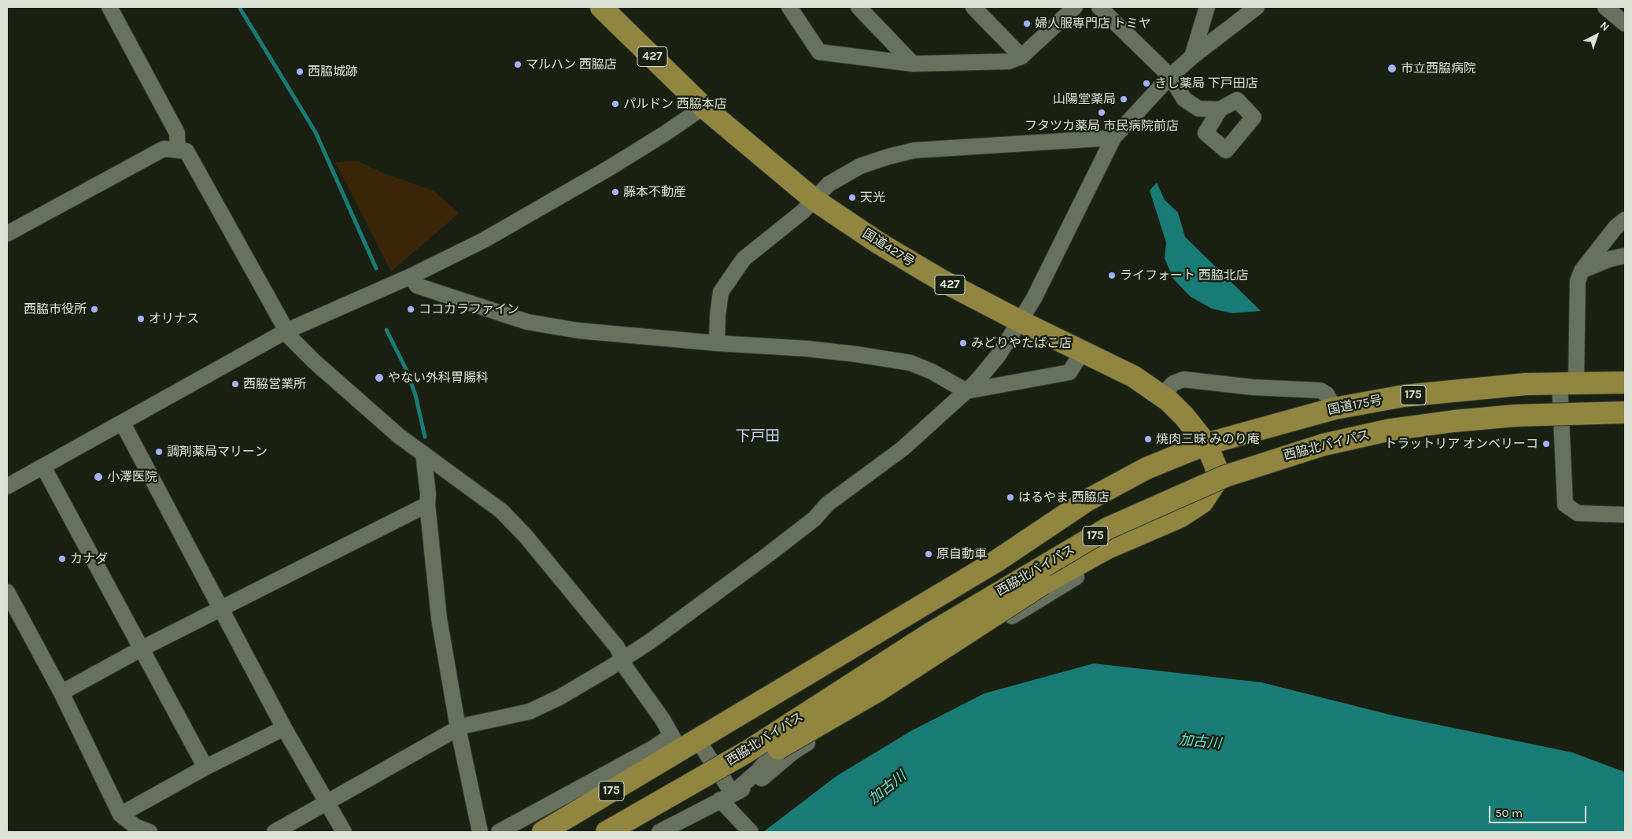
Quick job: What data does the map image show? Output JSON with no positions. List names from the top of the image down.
{
  "streets": {
    "highway": [
      "427",
      "国道427号",
      "175",
      "国道175号",
      "西脇北バイパス"
    ]
  },
  "crossings": [
    ["国道427号", "175"],
    ["国道427号", "国道175号"],
    ["175", "国道175号"],
    ["175", "西脇北バイパス"]
  ],
  "districts": ["下戸田"],
  "water": ["加古川"],
  "places": [
    "婦人服専門店 トミヤ",
    "マルハン 西脇店",
    "市立西脇病院",
    "西脇城跡",
    "きし薬局 下戸田店",
    "山陽堂薬局",
    "パルドン 西脇本店",
    "フタツカ薬局 市民病院前店",
    "藤本不動産",
    "天光",
    "ライフォート 西脇北店",
    "西脇市役所",
    "ココカラファイン",
    "オリナス",
    "みどりやたばこ店",
    "やない外科胃腸科",
    "西脇営業所",
    "焼肉三昧 みのり庵",
    "トラットリア オンベリーコ",
    "調剤薬局マリーン",
    "小澤医院",
    "はるやま 西脇店",
    "原自動車",
    "カナダ"
  ],
  "scale_bar": "50 m",
  "north": "top right"
}
